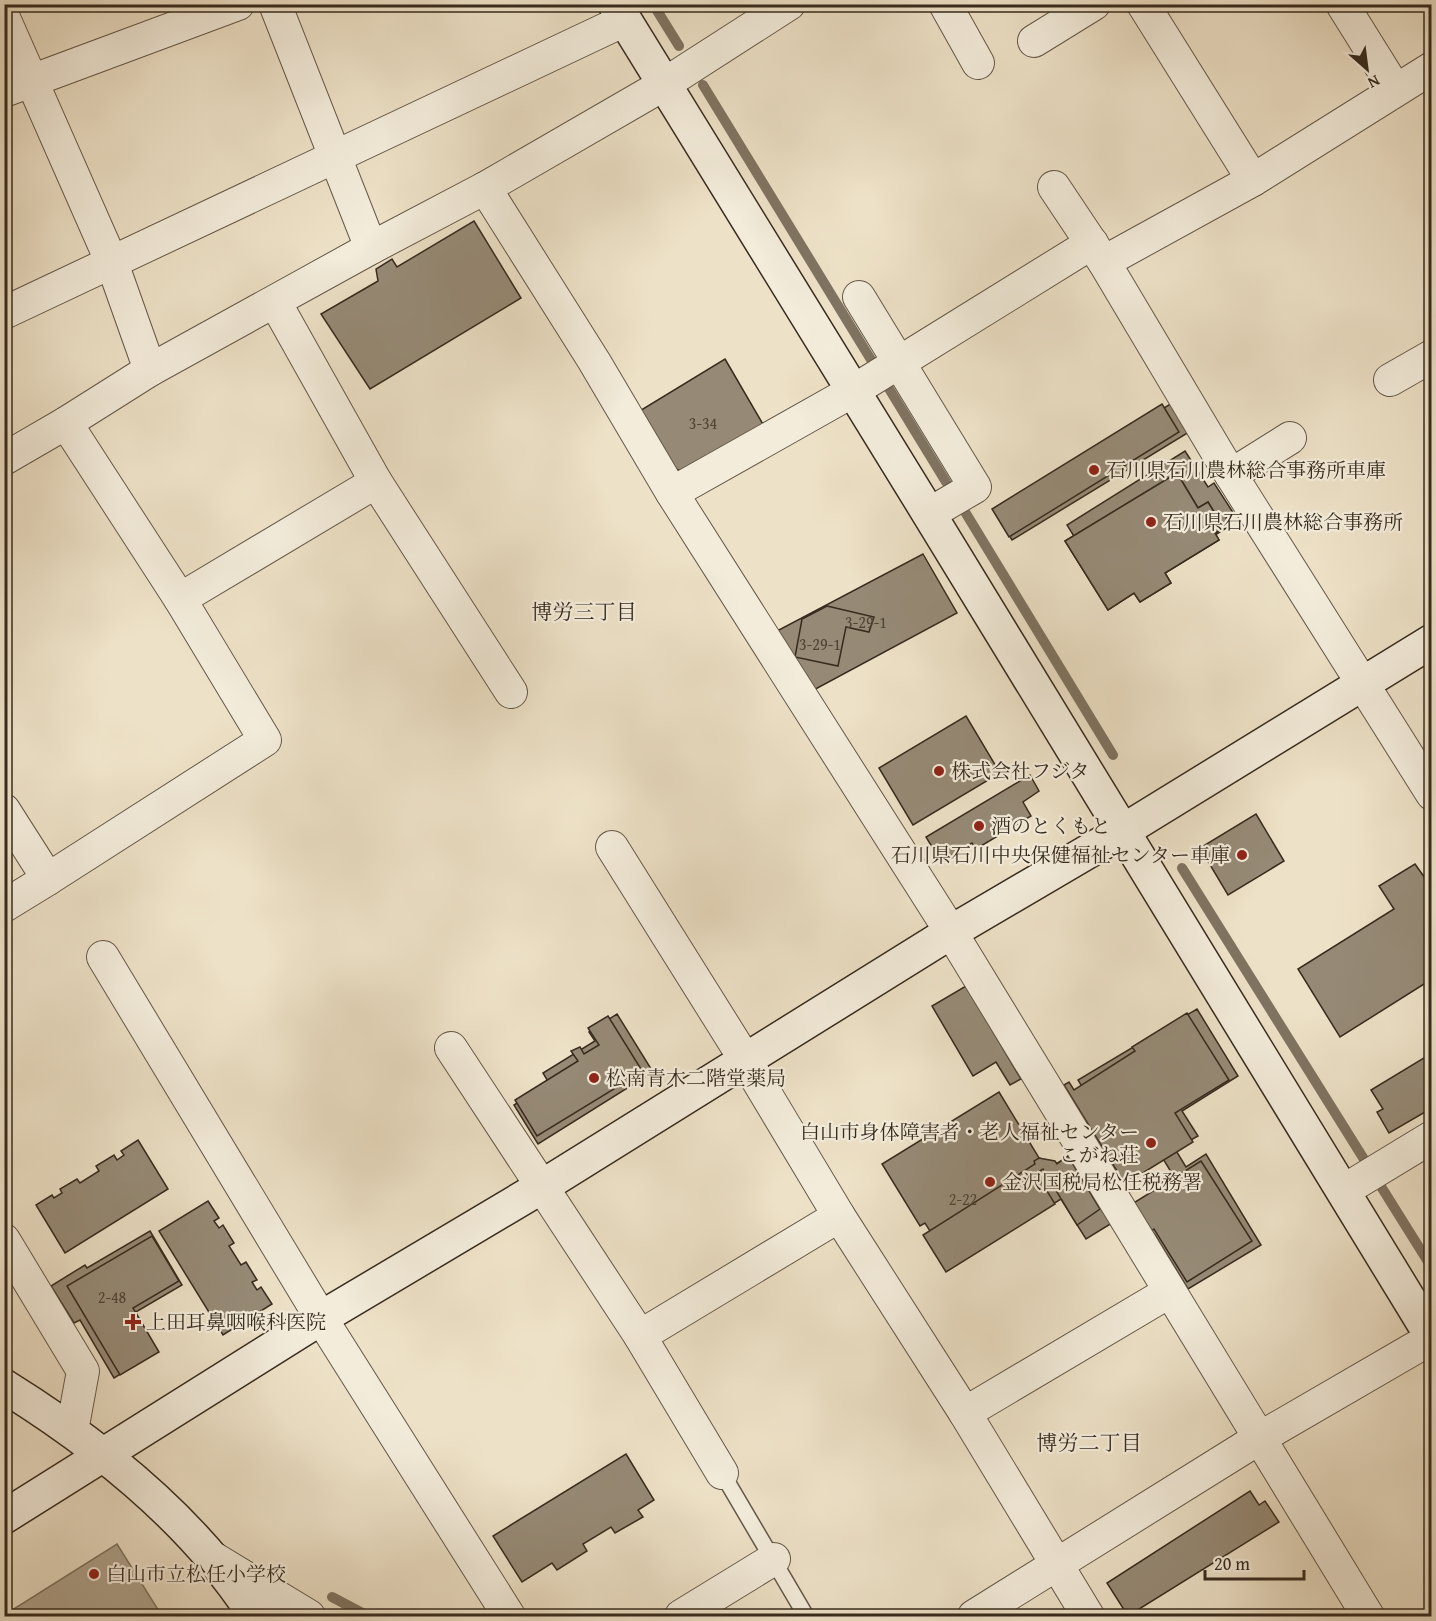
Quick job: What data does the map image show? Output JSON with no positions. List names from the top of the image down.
{
  "districts": ["博労三丁目", "博労二丁目"],
  "places": {
    "other": [
      "石川県石川農林総合事務所車庫",
      "石川県石川農林総合事務所",
      "株式会社フジタ",
      "酒のとくもと",
      "石川県石川中央保健福祉センター車庫",
      "松南青木二階堂薬局",
      "白山市身体障害者・老人福祉センター こがね荘",
      "金沢国税局松任税務署",
      "白山市立松任小学校"
    ],
    "health": ["上田耳鼻咽喉科医院"]
  },
  "house_numbers": [
    "3-34",
    "3-29-1",
    "3-29-1",
    "2-22",
    "2-48"
  ],
  "scale_bar": "20 m",
  "north": "bottom right"
}
